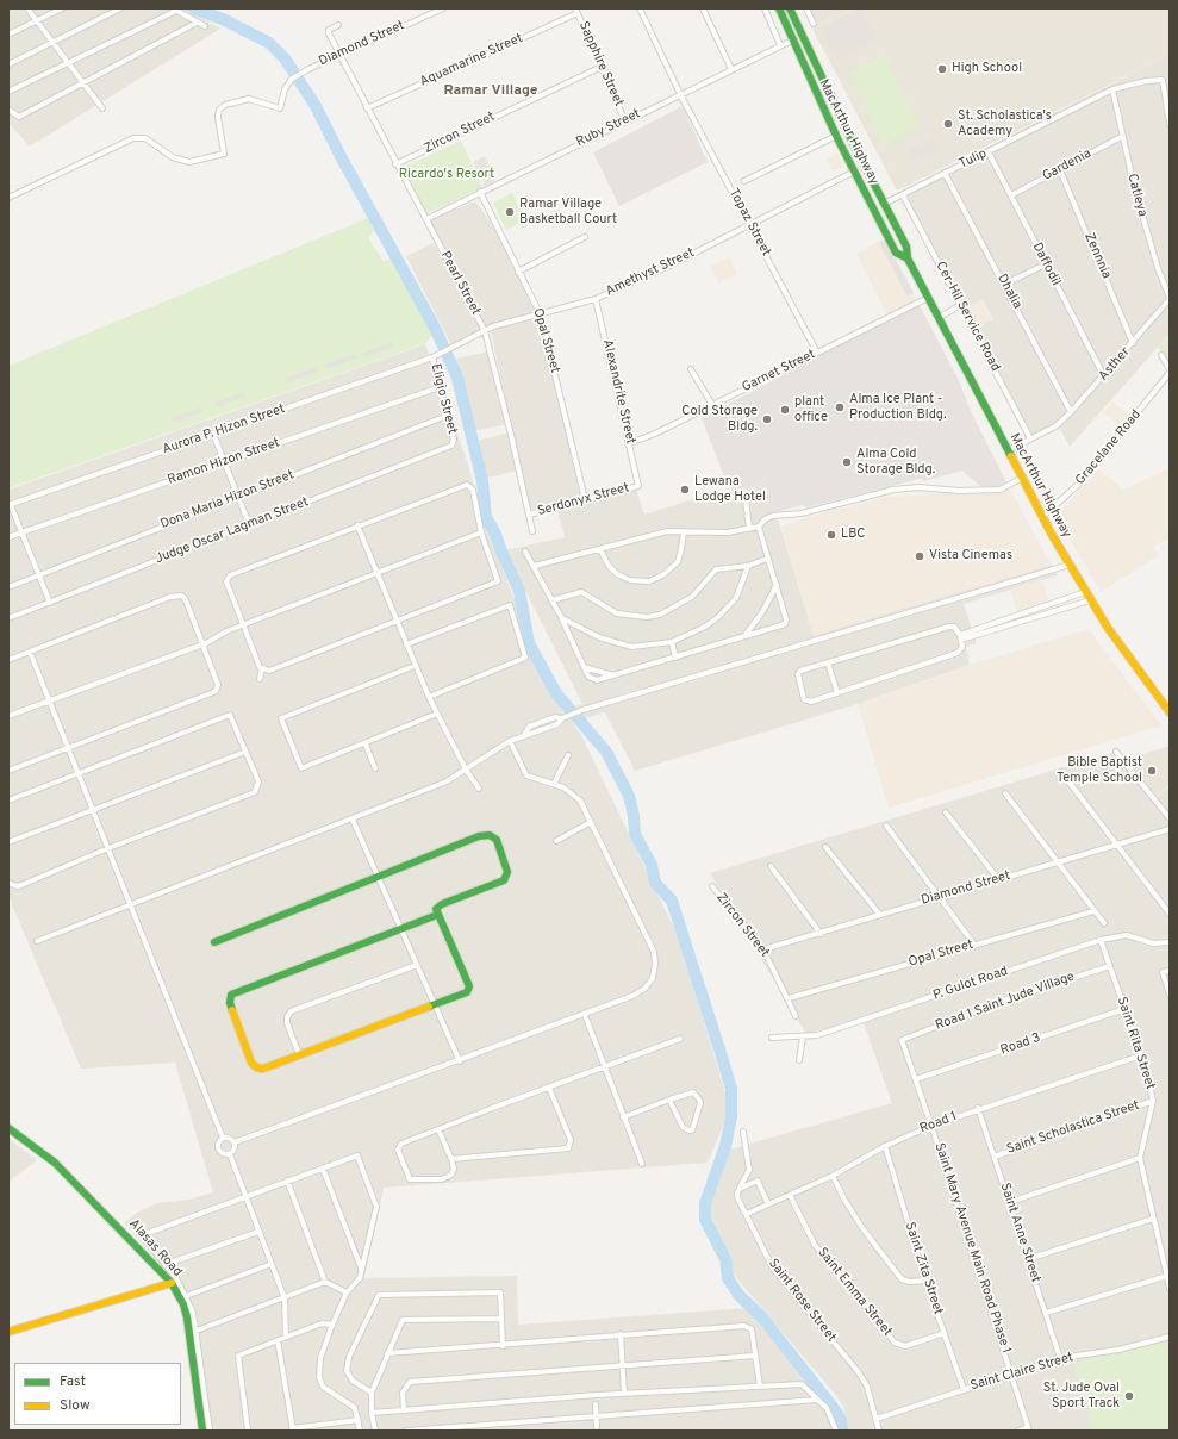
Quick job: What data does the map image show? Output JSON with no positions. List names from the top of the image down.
{
  "streets": {
    "main road": ["MacArthur Highway", "Alasas Road"],
    "street": [
      "Diamond Street",
      "Aquamarine Street",
      "Sapphire Street",
      "Ruby Street",
      "Zircon Street",
      "Tulip",
      "Gardenia",
      "Catleya",
      "Topaz Street",
      "Zennnia",
      "Daffodil",
      "Amethyst Street",
      "Pearl Street",
      "Dhalia",
      "Cer-Hil Service Road",
      "Opal Street",
      "Asther",
      "Garnet Street",
      "Alexandrite Street",
      "Eligio Street",
      "Aurora P. Hizon Street",
      "Gracelane Road",
      "Ramon Hizon Street",
      "Dona Maria Hizon Street",
      "Serdonyx Street",
      "Judge Oscar Lagman Street",
      "P. Gulot Road",
      "Road 1 Saint Jude Village",
      "Saint Rita Street",
      "Road 3",
      "Road 1",
      "Saint Scholastica Street",
      "Saint Anne Street",
      "Saint Mary Avenue Main Road Phase 1",
      "Saint Zita Street",
      "Saint Emma Street",
      "Saint Rose Street",
      "Saint Claire Street"
    ]
  },
  "crossings": [
    ["Diamond Street", "Zircon Street"],
    ["Diamond Street", "Pearl Street"],
    ["Aquamarine Street", "Sapphire Street"],
    ["Aquamarine Street", "Pearl Street"],
    ["Sapphire Street", "Ruby Street"],
    ["Sapphire Street", "Zircon Street"],
    ["Ruby Street", "MacArthur Highway"],
    ["Ruby Street", "Topaz Street"],
    ["Ruby Street", "Pearl Street"],
    ["Ruby Street", "Opal Street"],
    ["MacArthur Highway", "Tulip"],
    ["MacArthur Highway", "Amethyst Street"],
    ["MacArthur Highway", "Asther"],
    ["MacArthur Highway", "Garnet Street"],
    ["MacArthur Highway", "Gracelane Road"],
    ["Zircon Street", "Pearl Street"],
    ["Zircon Street", "Opal Street"],
    ["Tulip", "Catleya"],
    ["Tulip", "Daffodil"],
    ["Tulip", "Dhalia"],
    ["Tulip", "Cer-Hil Service Road"],
    ["Gardenia", "Catleya"],
    ["Gardenia", "Zennnia"],
    ["Gardenia", "Daffodil"],
    ["Catleya", "Asther"],
    ["Topaz Street", "Amethyst Street"],
    ["Topaz Street", "Garnet Street"],
    ["Zennnia", "Asther"],
    ["Daffodil", "Asther"],
    ["Amethyst Street", "Pearl Street"],
    ["Amethyst Street", "Opal Street"],
    ["Amethyst Street", "Alexandrite Street"],
    ["Amethyst Street", "Aurora P. Hizon Street"],
    ["Pearl Street", "Serdonyx Street"],
    ["Dhalia", "Asther"],
    ["Cer-Hil Service Road", "Asther"],
    ["Opal Street", "Serdonyx Street"],
    ["Garnet Street", "Alexandrite Street"],
    ["Alexandrite Street", "Serdonyx Street"],
    ["Eligio Street", "Aurora P. Hizon Street"],
    ["Eligio Street", "Ramon Hizon Street"],
    ["Eligio Street", "Dona Maria Hizon Street"],
    ["Eligio Street", "Judge Oscar Lagman Street"],
    ["P. Gulot Road", "Saint Rita Street"],
    ["Road 1 Saint Jude Village", "Saint Rita Street"],
    ["Road 1 Saint Jude Village", "Saint Mary Avenue Main Road Phase 1"],
    ["Saint Rita Street", "Road 3"],
    ["Saint Rita Street", "Road 1"],
    ["Saint Rita Street", "Saint Scholastica Street"],
    ["Road 3", "Saint Mary Avenue Main Road Phase 1"],
    ["Road 1", "Saint Anne Street"],
    ["Road 1", "Saint Mary Avenue Main Road Phase 1"],
    ["Road 1", "Saint Zita Street"],
    ["Road 1", "Saint Emma Street"],
    ["Road 1", "Saint Rose Street"],
    ["Saint Scholastica Street", "Saint Anne Street"],
    ["Saint Anne Street", "Saint Claire Street"],
    ["Saint Mary Avenue Main Road Phase 1", "Saint Claire Street"],
    ["Saint Zita Street", "Saint Emma Street"],
    ["Saint Zita Street", "Saint Claire Street"],
    ["Saint Rose Street", "Saint Claire Street"]
  ],
  "districts": ["Ramar Village"],
  "parks": ["Ricardo's Resort"],
  "places": [
    "High School",
    "St. Scholastica's Academy",
    "Ramar Village Basketball Court",
    "Alma Ice Plant - Production Bldg.",
    "plant office",
    "Cold Storage Bldg.",
    "Alma Cold Storage Bldg.",
    "Lewana Lodge Hotel",
    "LBC",
    "Vista Cinemas",
    "Bible Baptist Temple School",
    "St. Jude Oval Sport Track"
  ],
  "legend": ["Fast", "Slow"]
}
